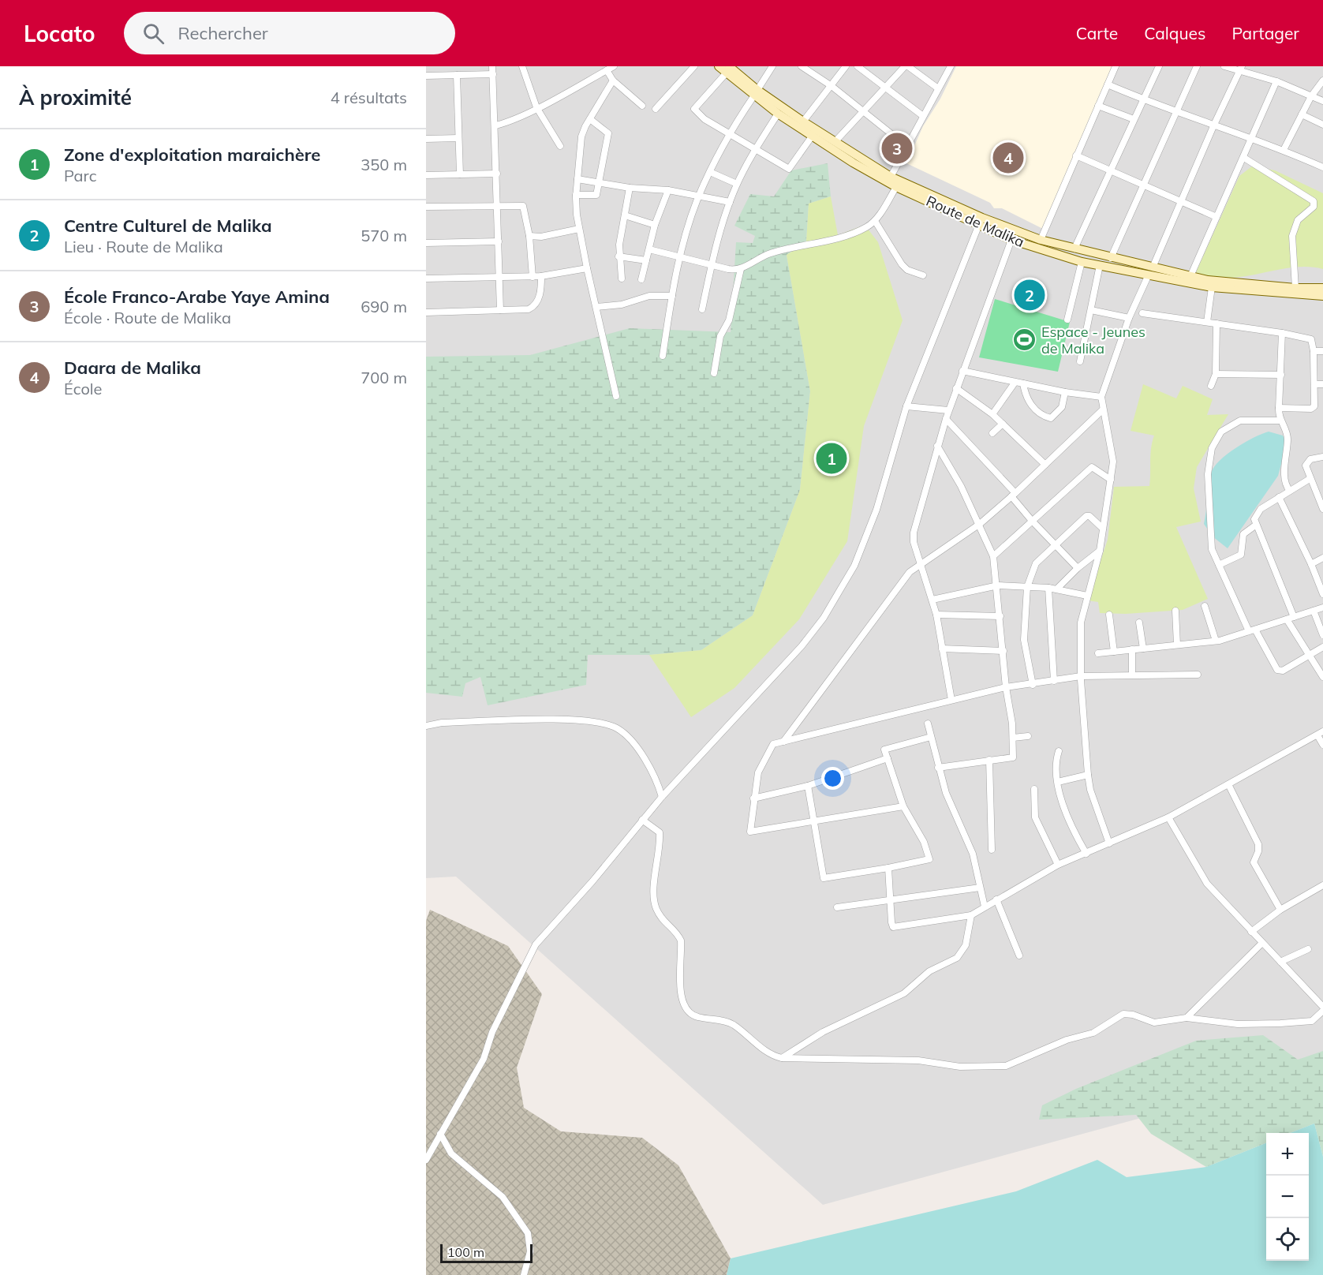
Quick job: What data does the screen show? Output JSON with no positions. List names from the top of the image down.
{
  "streets": {
    "main road": ["Route de Malika"]
  },
  "places": {
    "sports": ["Espace - Jeunes de Malika"]
  },
  "scale_bar": "100 m",
  "page": {
    "header": "Locato",
    "search": "Rechercher",
    "nav": ["Carte", "Calques", "Partager"],
    "heading": ["À proximité", "4 résultats"],
    "list": [
      {
        "mark": "1",
        "name": "Zone d'exploitation maraichère",
        "note": "Parc",
        "value": "350 m"
      },
      {
        "mark": "2",
        "name": "Centre Culturel de Malika",
        "note": "Lieu · Route de Malika",
        "value": "570 m"
      },
      {
        "mark": "3",
        "name": "École Franco-Arabe Yaye Amina",
        "note": "École · Route de Malika",
        "value": "690 m"
      },
      {
        "mark": "4",
        "name": "Daara de Malika",
        "note": "École",
        "value": "700 m"
      }
    ],
    "pins": [
      "3",
      "4",
      "2",
      "1"
    ],
    "map_buttons": ["+", "−"],
    "scale": "100 m"
  }
}
